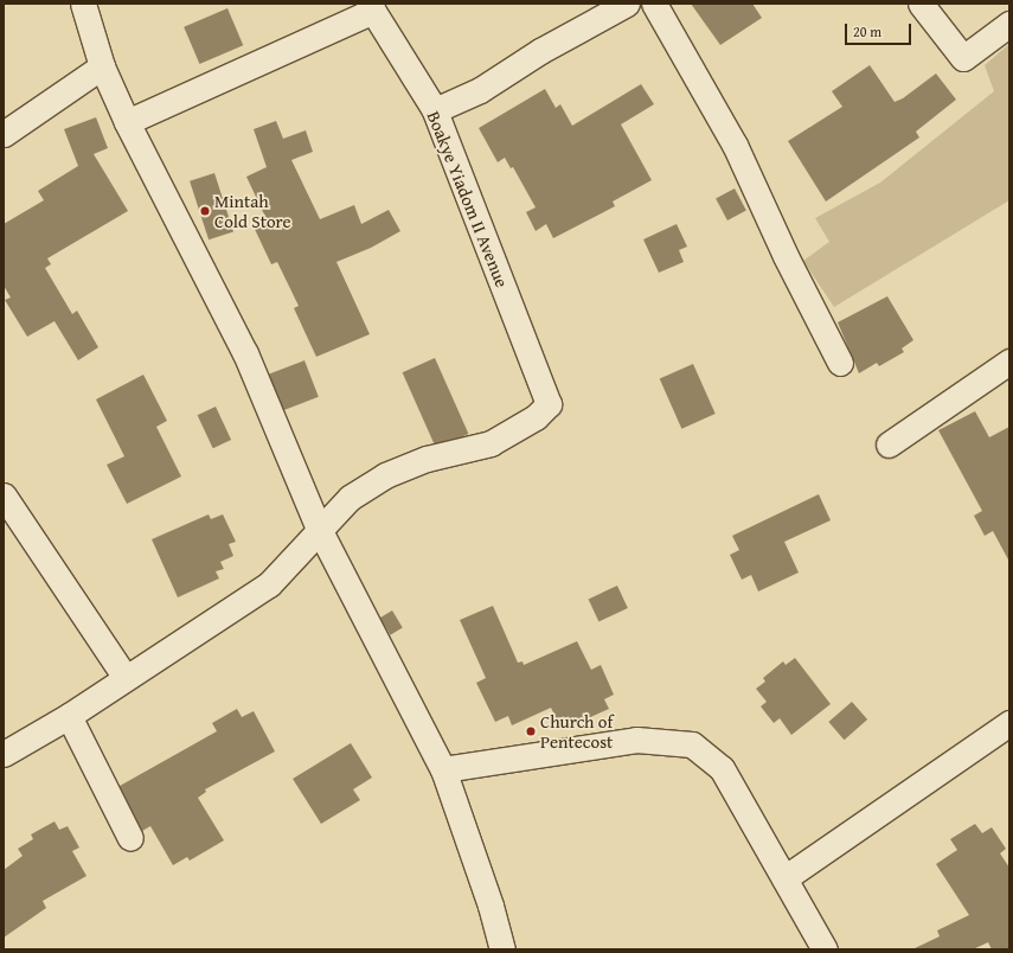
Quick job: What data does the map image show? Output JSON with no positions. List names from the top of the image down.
{
  "streets": {
    "street": ["Boakye Yiadom II Avenue"]
  },
  "places": ["Mintah Cold Store", "Church of Pentecost"],
  "scale_bar": "20 m"
}
